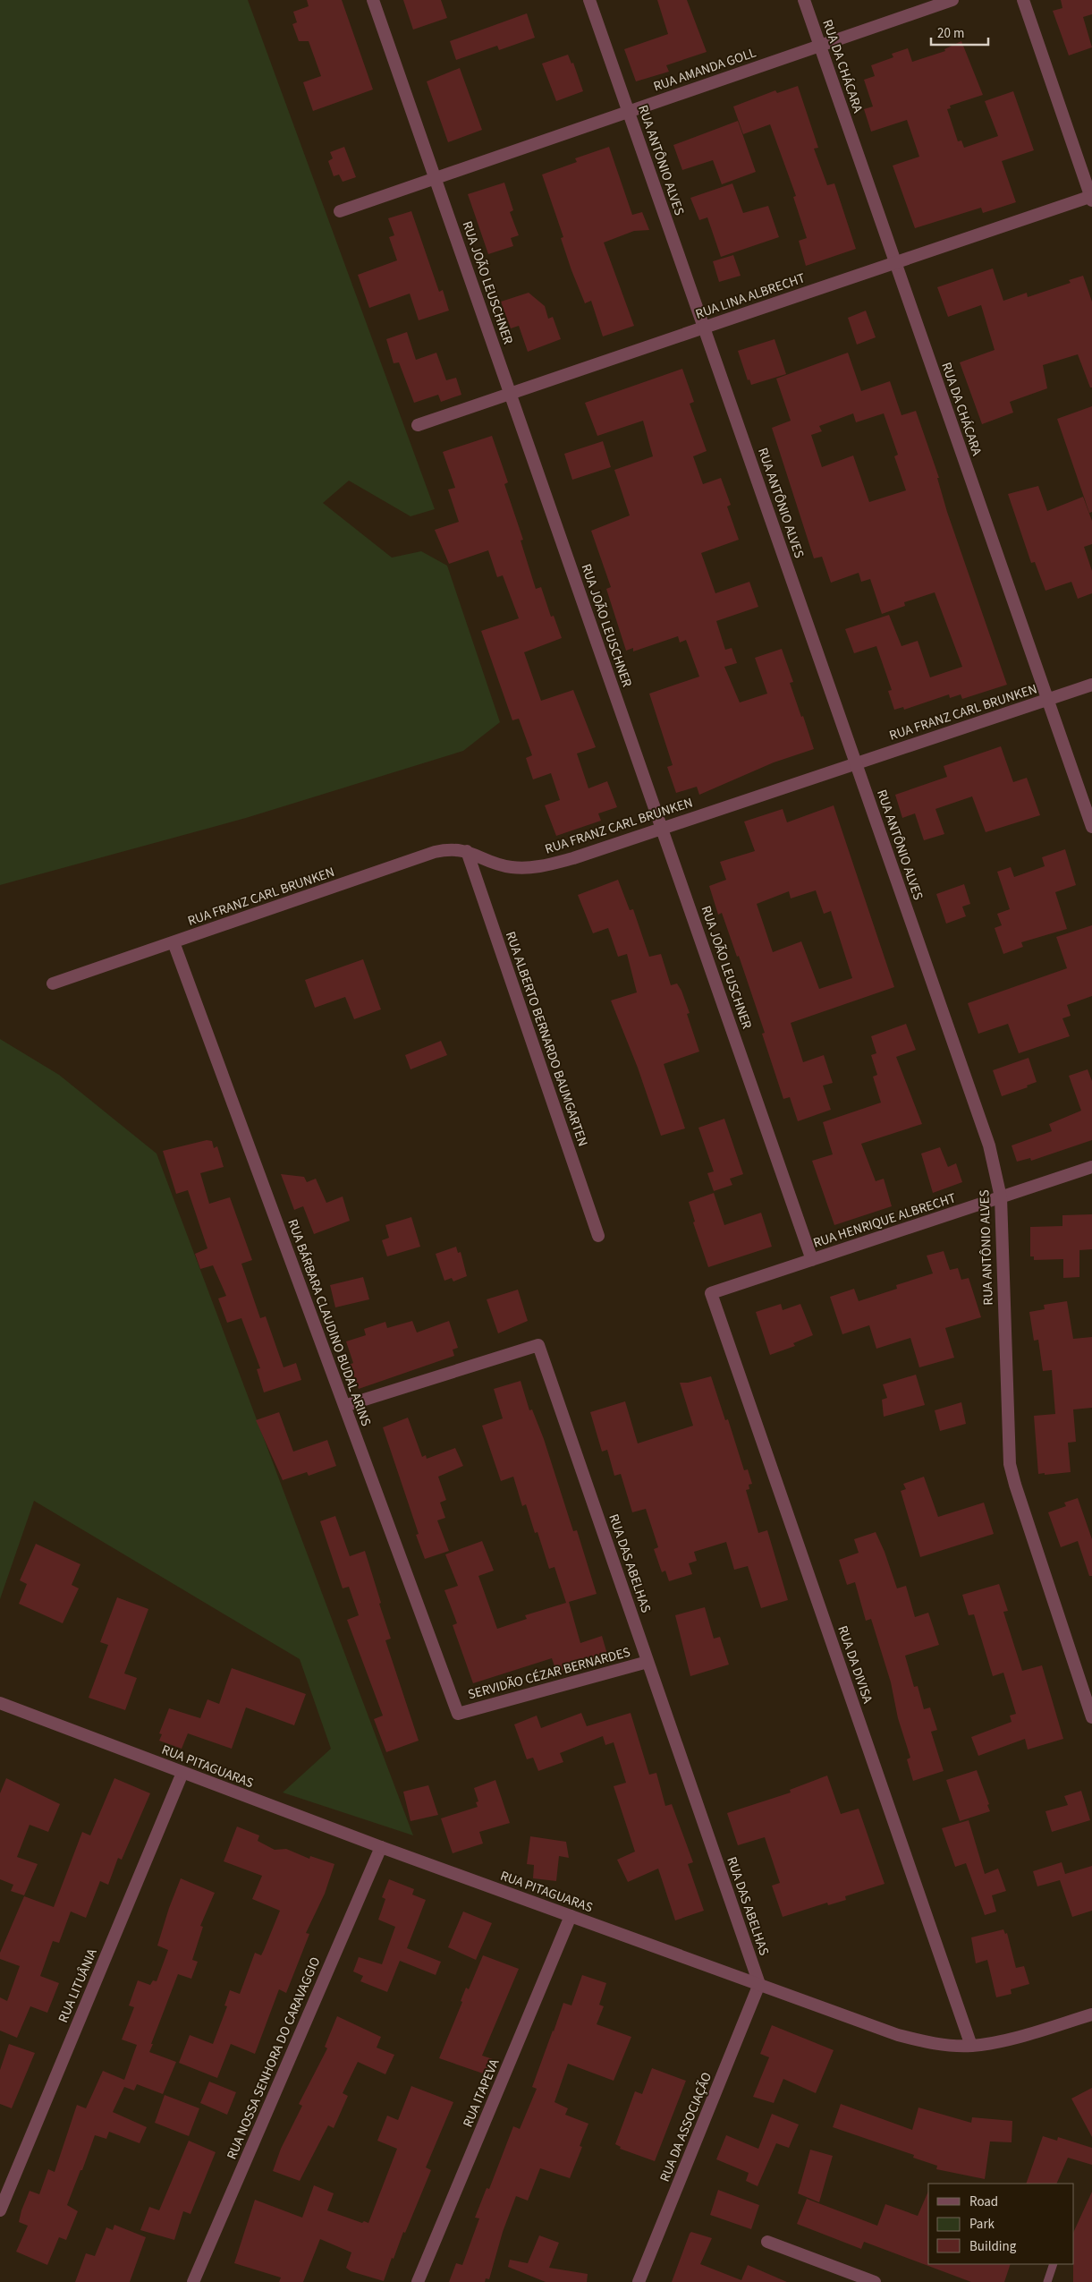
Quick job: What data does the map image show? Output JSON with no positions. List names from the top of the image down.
{
  "streets": {
    "street": [
      "RUA DA CHÁCARA",
      "RUA AMANDA GOLL",
      "RUA ANTÔNIO ALVES",
      "RUA JOÃO LEUSCHNER",
      "RUA LINA ALBRECHT",
      "RUA FRANZ CARL BRUNKEN",
      "RUA ALBERTO BERNARDO BAUMGARTEN",
      "RUA HENRIQUE ALBRECHT",
      "RUA BÁRBARA CLAUDINO BUDAL ARINS",
      "RUA DAS ABELHAS",
      "RUA DA DIVISA",
      "SERVIDÃO CÉZAR BERNARDES",
      "RUA PITAGUARAS",
      "RUA LITUÂNIA",
      "RUA NOSSA SENHORA DO CARAVAGGIO",
      "RUA ITAPEVA",
      "RUA DA ASSOCIAÇÃO"
    ]
  },
  "crossings": [
    ["RUA DA CHÁCARA", "RUA AMANDA GOLL"],
    ["RUA DA CHÁCARA", "RUA LINA ALBRECHT"],
    ["RUA DA CHÁCARA", "RUA FRANZ CARL BRUNKEN"],
    ["RUA AMANDA GOLL", "RUA ANTÔNIO ALVES"],
    ["RUA AMANDA GOLL", "RUA JOÃO LEUSCHNER"],
    ["RUA ANTÔNIO ALVES", "RUA LINA ALBRECHT"],
    ["RUA ANTÔNIO ALVES", "RUA FRANZ CARL BRUNKEN"],
    ["RUA ANTÔNIO ALVES", "RUA HENRIQUE ALBRECHT"],
    ["RUA JOÃO LEUSCHNER", "RUA LINA ALBRECHT"],
    ["RUA JOÃO LEUSCHNER", "RUA FRANZ CARL BRUNKEN"],
    ["RUA JOÃO LEUSCHNER", "RUA HENRIQUE ALBRECHT"],
    ["RUA FRANZ CARL BRUNKEN", "RUA ALBERTO BERNARDO BAUMGARTEN"],
    ["RUA FRANZ CARL BRUNKEN", "RUA BÁRBARA CLAUDINO BUDAL ARINS"],
    ["RUA HENRIQUE ALBRECHT", "RUA DA DIVISA"],
    ["RUA BÁRBARA CLAUDINO BUDAL ARINS", "RUA DAS ABELHAS"],
    ["RUA BÁRBARA CLAUDINO BUDAL ARINS", "SERVIDÃO CÉZAR BERNARDES"],
    ["RUA DAS ABELHAS", "SERVIDÃO CÉZAR BERNARDES"],
    ["RUA DAS ABELHAS", "RUA PITAGUARAS"],
    ["RUA DAS ABELHAS", "RUA DA ASSOCIAÇÃO"],
    ["RUA DA DIVISA", "RUA PITAGUARAS"],
    ["RUA PITAGUARAS", "RUA LITUÂNIA"],
    ["RUA PITAGUARAS", "RUA NOSSA SENHORA DO CARAVAGGIO"],
    ["RUA PITAGUARAS", "RUA ITAPEVA"],
    ["RUA PITAGUARAS", "RUA DA ASSOCIAÇÃO"]
  ],
  "legend": ["Road", "Park", "Building"],
  "scale_bar": "20 m"
}
